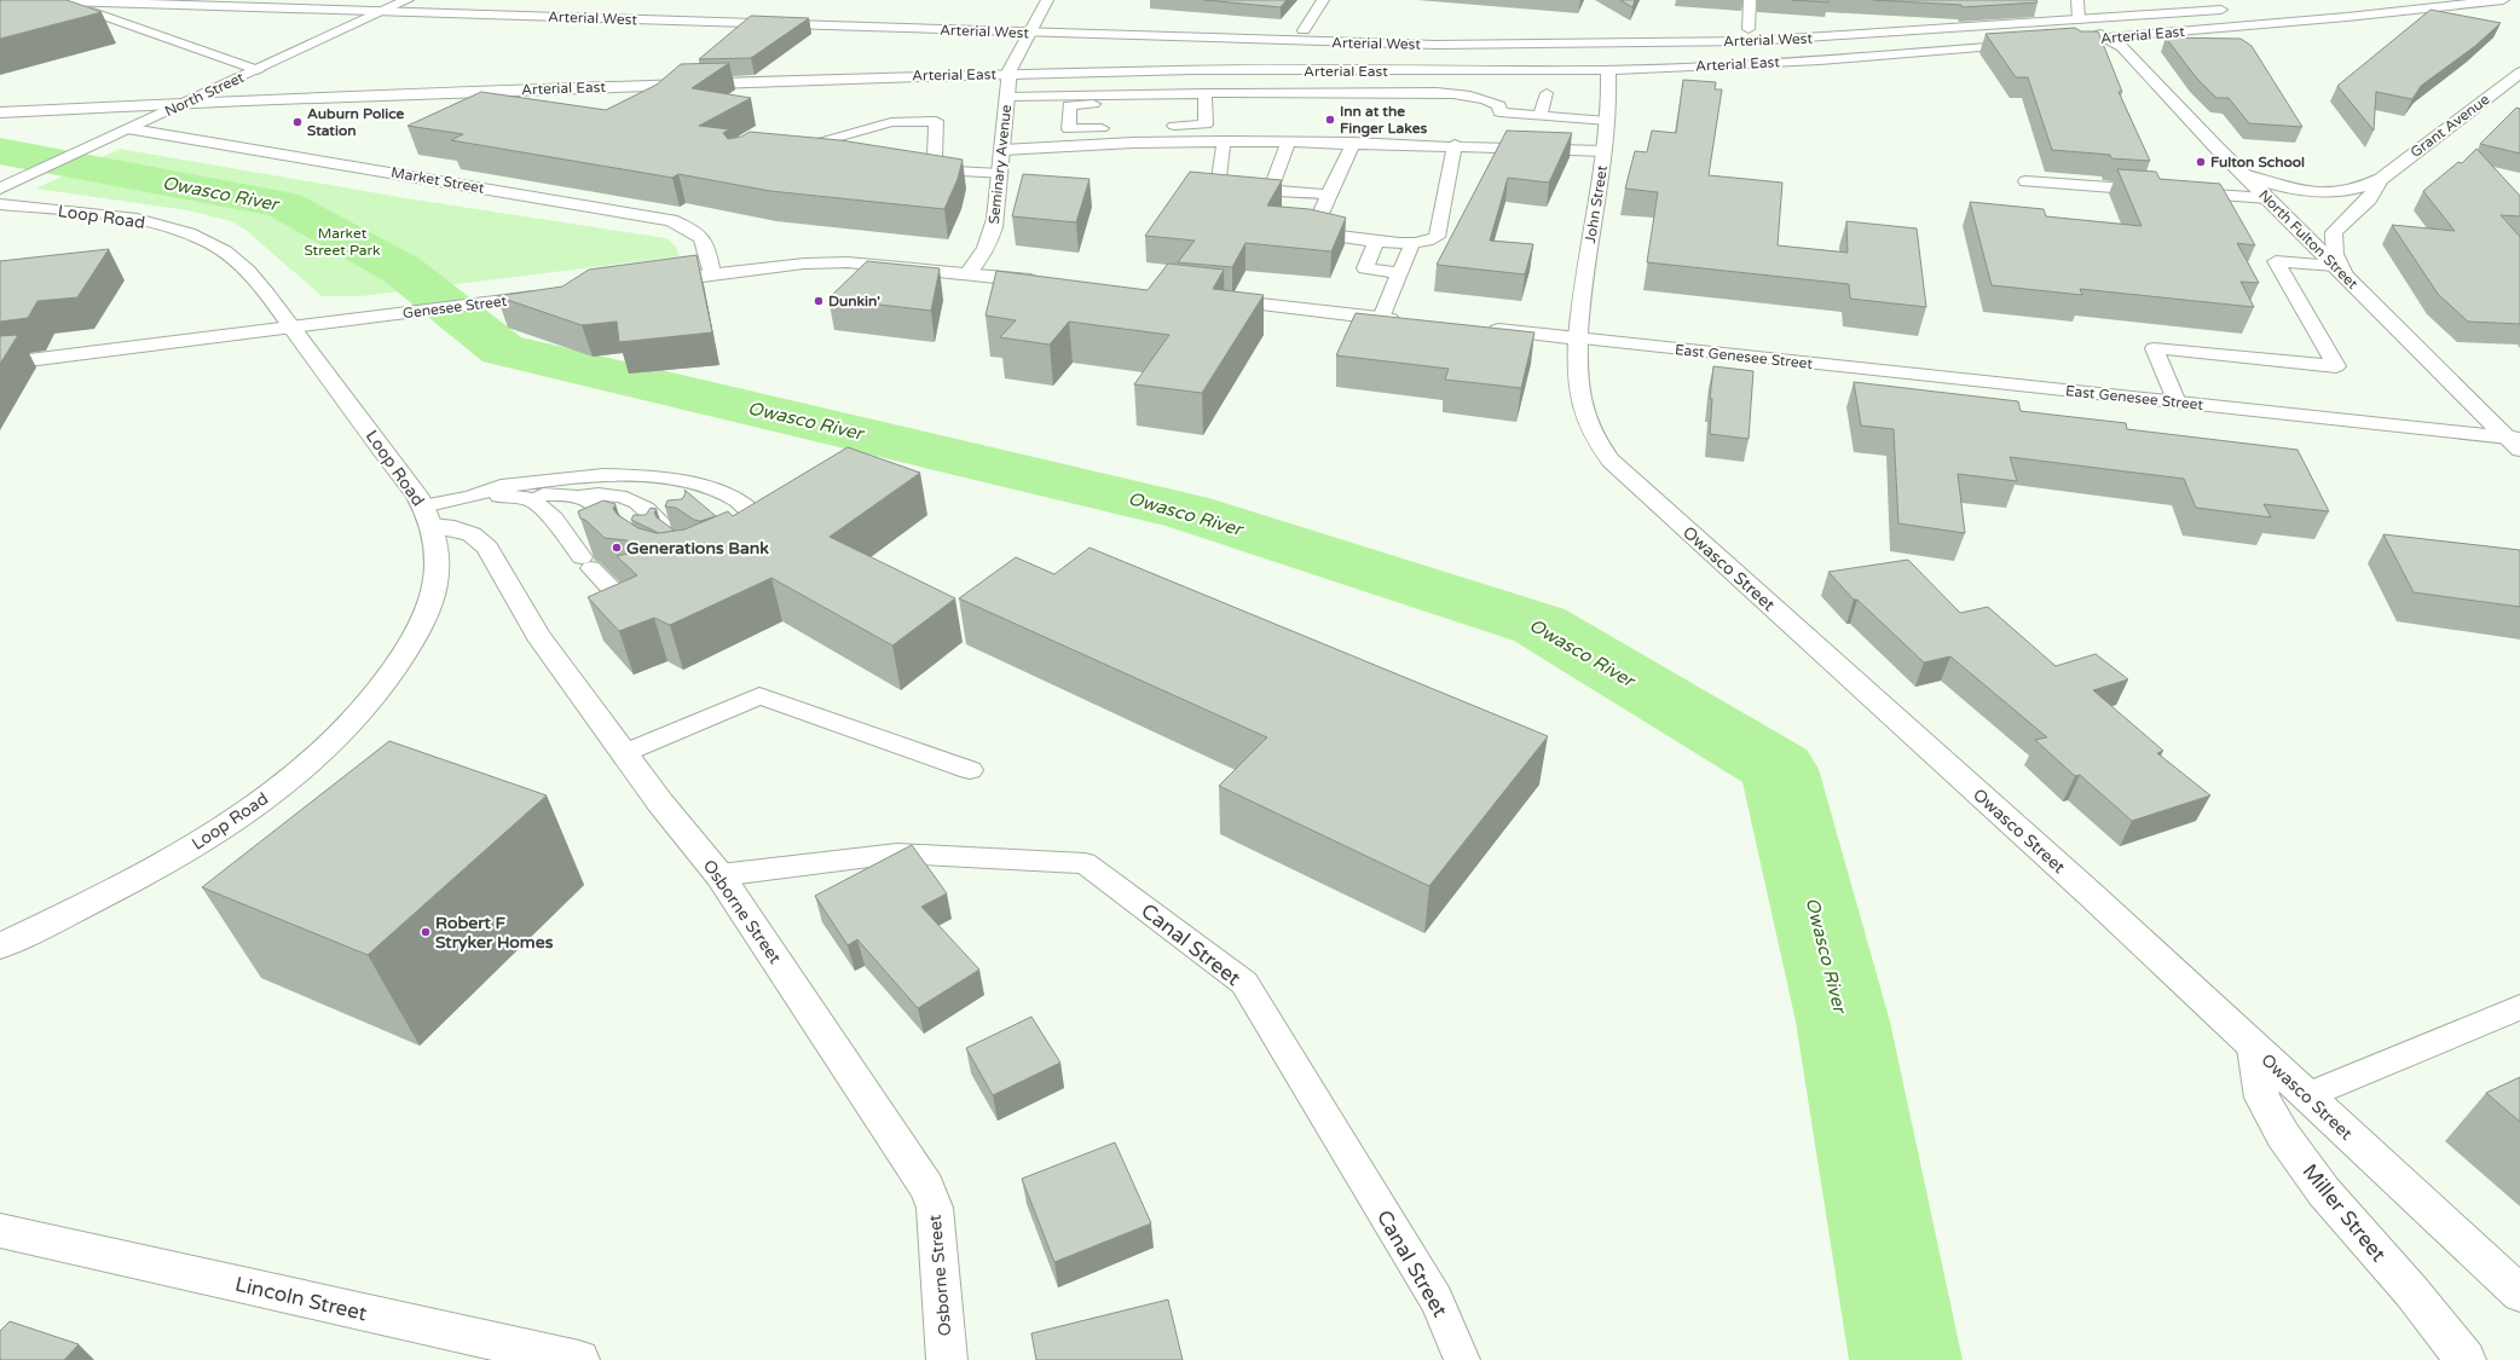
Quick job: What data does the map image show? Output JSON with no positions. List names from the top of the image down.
{
  "streets": {
    "main road": [
      "Arterial West",
      "Arterial East",
      "North Street",
      "Grant Avenue",
      "Seminary Avenue",
      "Market Street",
      "John Street",
      "Loop Road",
      "North Fulton Street",
      "Genesee Street",
      "East Genesee Street",
      "Owasco Street",
      "Osborne Street",
      "Miller Street",
      "Lincoln Street"
    ],
    "lane": ["Canal Street"]
  },
  "crossings": [
    ["Arterial West", "North Street"],
    ["Arterial West", "Seminary Avenue"],
    ["Arterial West", "North Fulton Street"],
    ["Arterial East", "North Street"],
    ["Arterial East", "Seminary Avenue"],
    ["Arterial East", "John Street"],
    ["Arterial East", "North Fulton Street"],
    ["North Street", "Market Street"],
    ["John Street", "East Genesee Street"],
    ["John Street", "Owasco Street"],
    ["Loop Road", "Genesee Street"],
    ["Loop Road", "Osborne Street"],
    ["North Fulton Street", "East Genesee Street"],
    ["East Genesee Street", "Owasco Street"],
    ["Owasco Street", "Miller Street"],
    ["Osborne Street", "Canal Street"]
  ],
  "water": ["Owasco River"],
  "parks": ["Market Street Park"],
  "places": [
    "Inn at the Finger Lakes",
    "Auburn Police Station",
    "Fulton School",
    "Dunkin'",
    "Generations Bank",
    "Robert F Stryker Homes"
  ]
}
